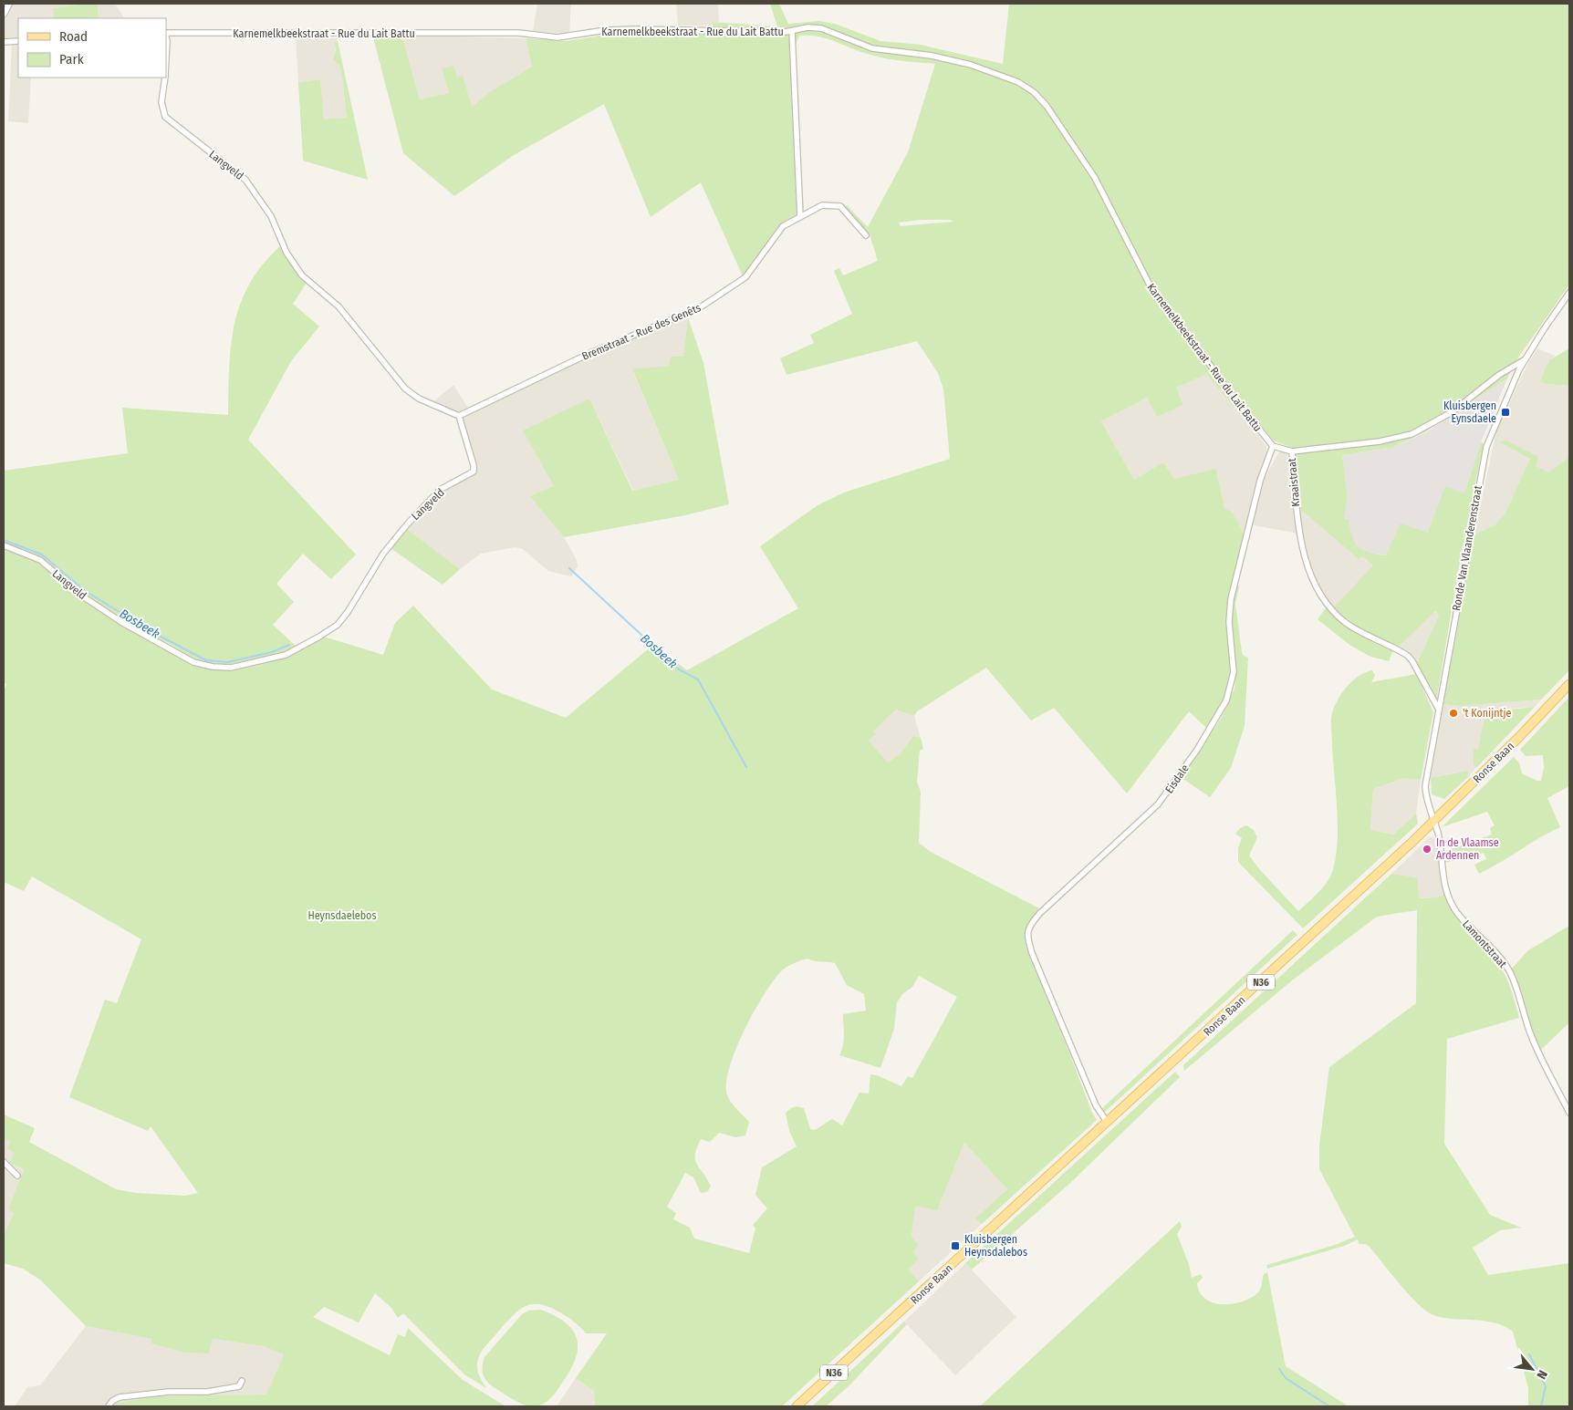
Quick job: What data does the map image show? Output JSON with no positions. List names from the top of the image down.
{
  "streets": {
    "main road": ["Ronse Baan", "N36"],
    "street": [
      "Karnemelkbeekstraat - Rue du Lait Battu",
      "Langveld",
      "Bremstraat - Rue des Genêts",
      "Kraaistraat",
      "Ronde Van Vlaanderenstraat",
      "Eisdale",
      "Lamontstraat"
    ]
  },
  "crossings": [
    ["Karnemelkbeekstraat - Rue du Lait Battu", "Eisdale"],
    ["Langveld", "Bremstraat - Rue des Genêts"],
    ["Kraaistraat", "Ronde Van Vlaanderenstraat"],
    ["Ronde Van Vlaanderenstraat", "Ronse Baan"],
    ["Ronde Van Vlaanderenstraat", "Lamontstraat"],
    ["Ronse Baan", "Eisdale"],
    ["Ronse Baan", "Lamontstraat"]
  ],
  "water": ["Bosbeek"],
  "parks": ["Heynsdaelebos"],
  "places": {
    "transit": ["Kluisbergen Eynsdaele", "Kluisbergen Heynsdalebos"],
    "other": ["'t Konijntje", "In de Vlaamse Ardennen"]
  },
  "legend": ["Road", "Park"],
  "north": "bottom right"
}
